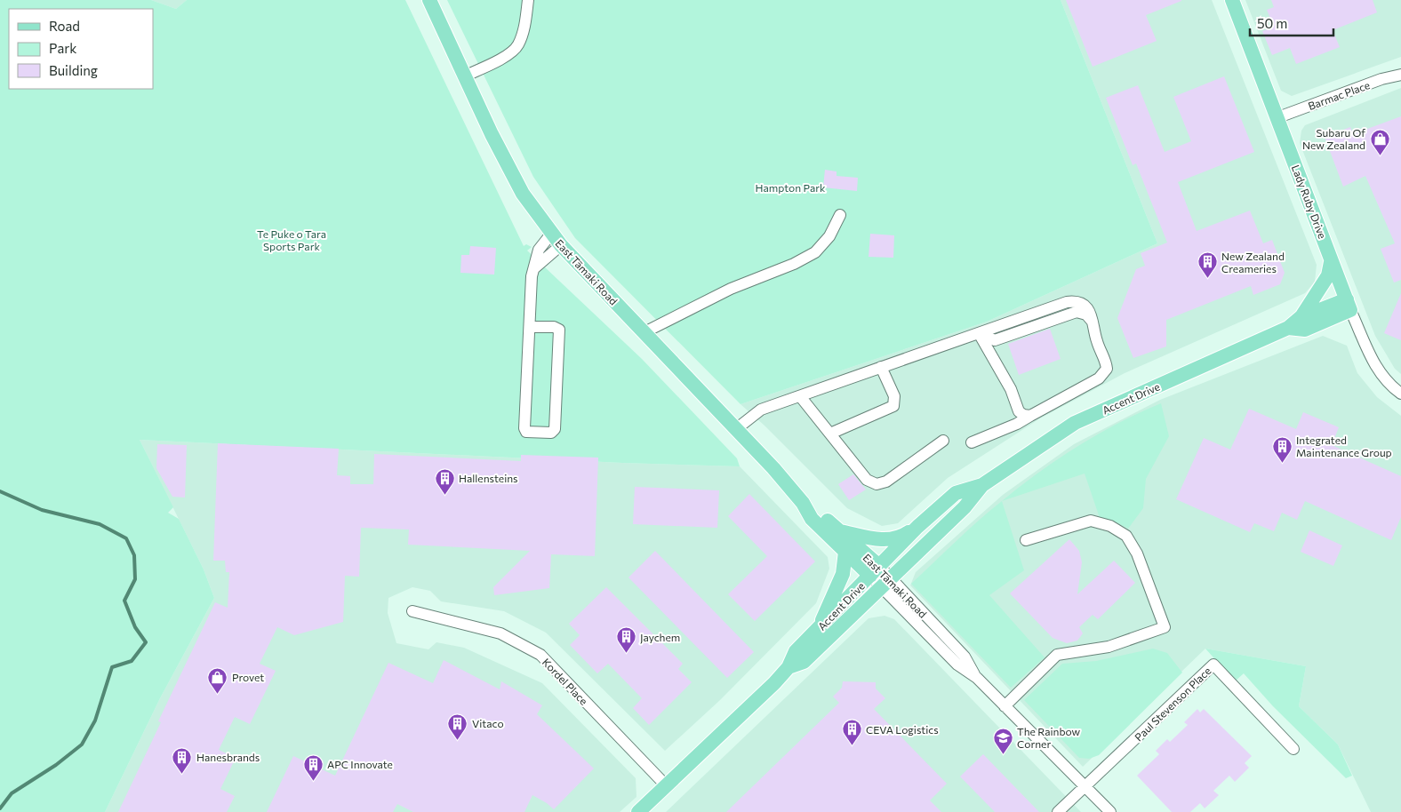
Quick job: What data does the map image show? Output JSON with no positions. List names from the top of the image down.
{
  "streets": {
    "main road": ["Lady Ruby Drive", "East Tāmaki Road", "Accent Drive"],
    "street": ["Barmac Place", "Kordel Place", "Paul Stevenson Place"]
  },
  "crossings": [
    ["Barmac Place", "Lady Ruby Drive"],
    ["Lady Ruby Drive", "Accent Drive"],
    ["East Tāmaki Road", "Accent Drive"],
    ["East Tāmaki Road", "Paul Stevenson Place"],
    ["Accent Drive", "Kordel Place"]
  ],
  "parks": ["Hampton Park", "Te Puke o Tara Sports Park"],
  "places": {
    "shop": ["Subaru Of New Zealand", "Provet"],
    "building": [
      "New Zealand Creameries",
      "Integrated Maintenance Group",
      "Hallensteins",
      "Jaychem",
      "Vitaco",
      "CEVA Logistics",
      "Hanesbrands",
      "APC Innovate"
    ],
    "school or university": ["The Rainbow Corner"]
  },
  "legend": ["Road", "Park", "Building"],
  "scale_bar": "50 m"
}
